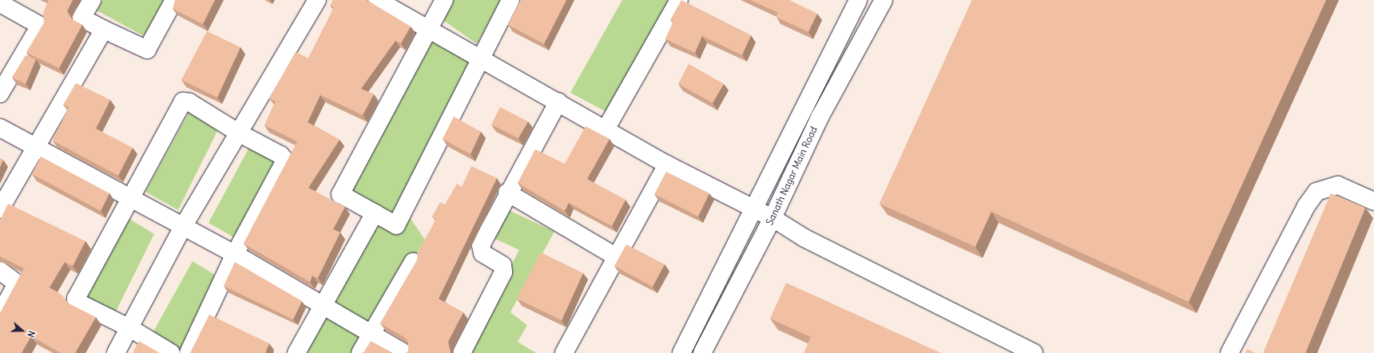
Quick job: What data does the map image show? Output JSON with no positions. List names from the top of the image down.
{
  "streets": {
    "street": ["Sanath Nagar Main Road"]
  },
  "north": "right"
}
